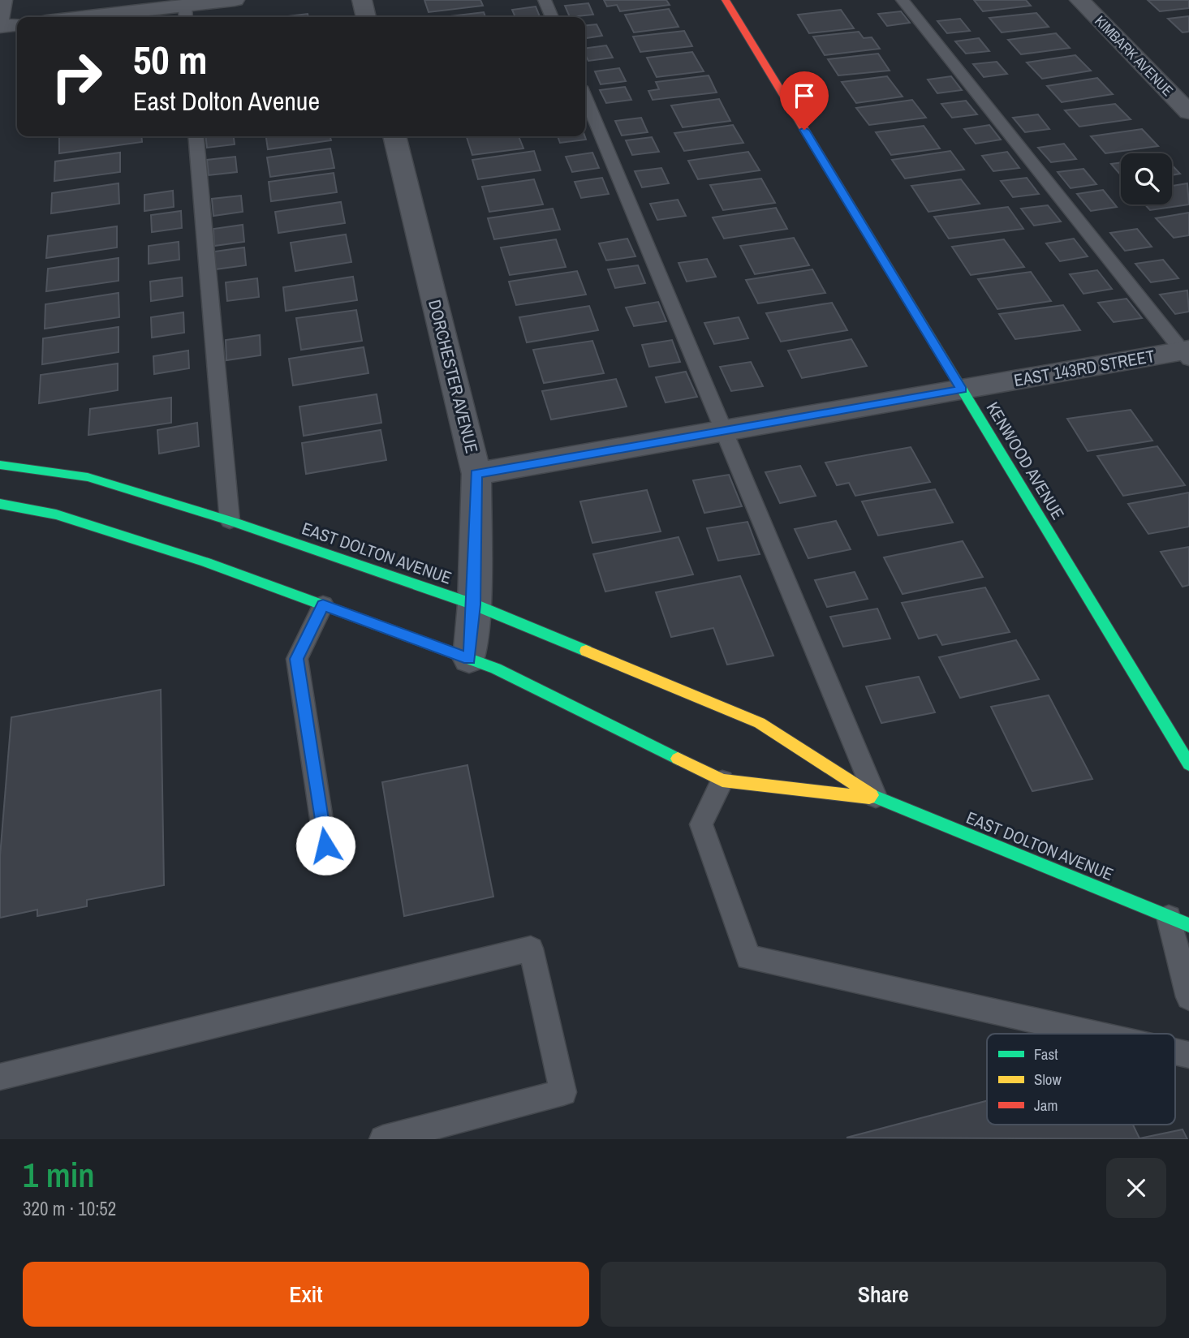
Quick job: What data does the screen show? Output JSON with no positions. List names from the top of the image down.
{
  "streets": {
    "street": [
      "KIMBARK AVENUE",
      "EAST 143RD STREET",
      "DORCHESTER AVENUE",
      "KENWOOD AVENUE",
      "EAST DOLTON AVENUE"
    ]
  },
  "crossings": [
    ["EAST 143RD STREET", "DORCHESTER AVENUE"],
    ["EAST 143RD STREET", "KENWOOD AVENUE"],
    ["DORCHESTER AVENUE", "EAST DOLTON AVENUE"]
  ],
  "legend": ["Fast", "Slow", "Jam"],
  "page": {
    "turn": ["50 m", "East Dolton Avenue"],
    "heading": ["1 min", "320 m · 10:52"],
    "buttons": ["Exit", "Share"]
  }
}
